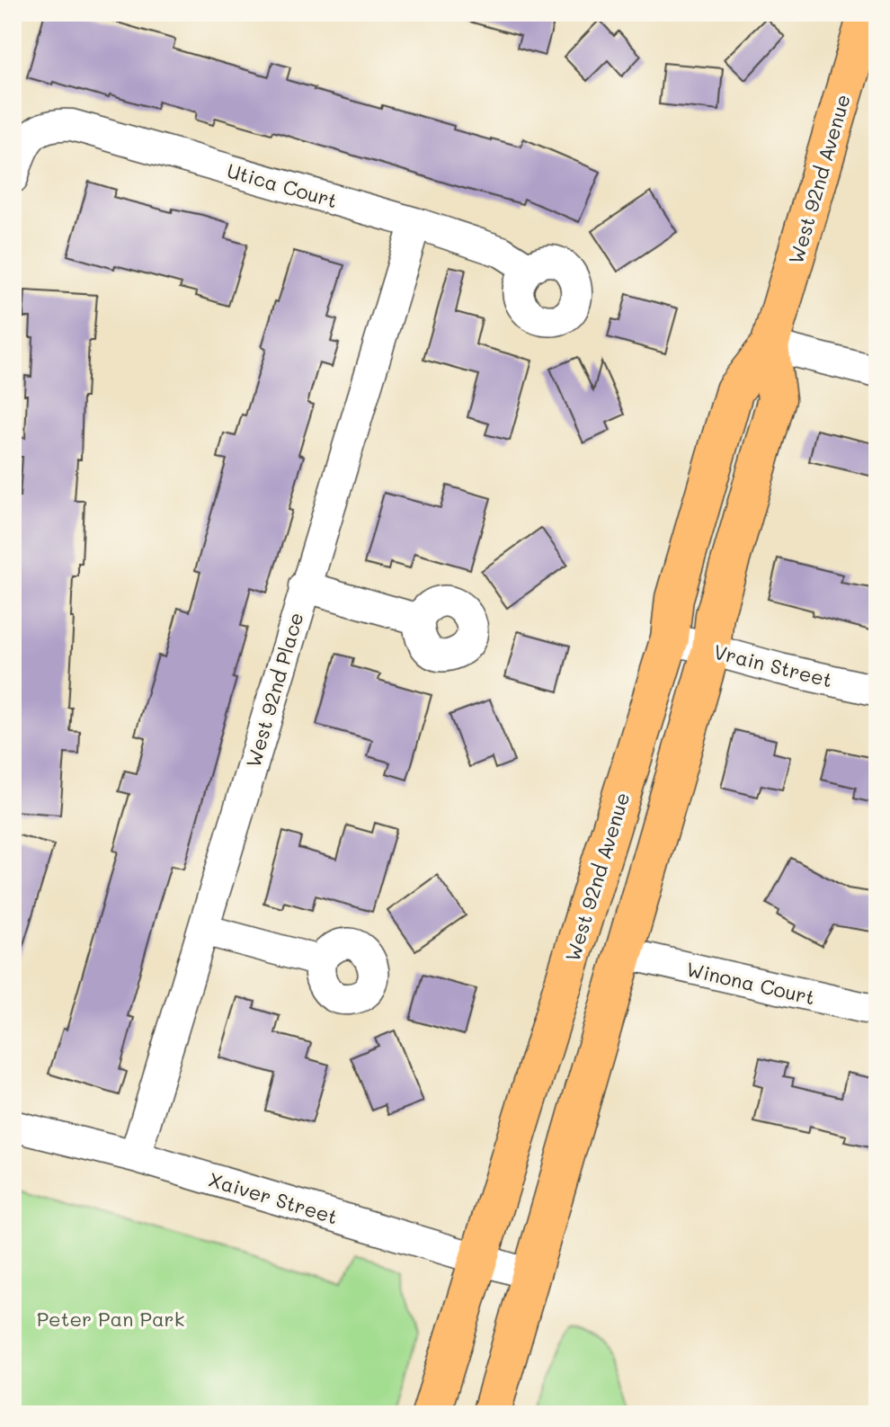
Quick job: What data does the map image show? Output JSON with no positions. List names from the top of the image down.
{
  "streets": {
    "main road": ["West 92nd Avenue"],
    "street": [
      "Utica Court",
      "Vrain Street",
      "West 92nd Place",
      "Winona Court",
      "Xaiver Street"
    ]
  },
  "crossings": [
    ["West 92nd Avenue", "Vrain Street"],
    ["West 92nd Avenue", "Winona Court"],
    ["West 92nd Avenue", "Xaiver Street"],
    ["Utica Court", "West 92nd Place"],
    ["West 92nd Place", "Xaiver Street"]
  ],
  "parks": ["Peter Pan Park"]
}
